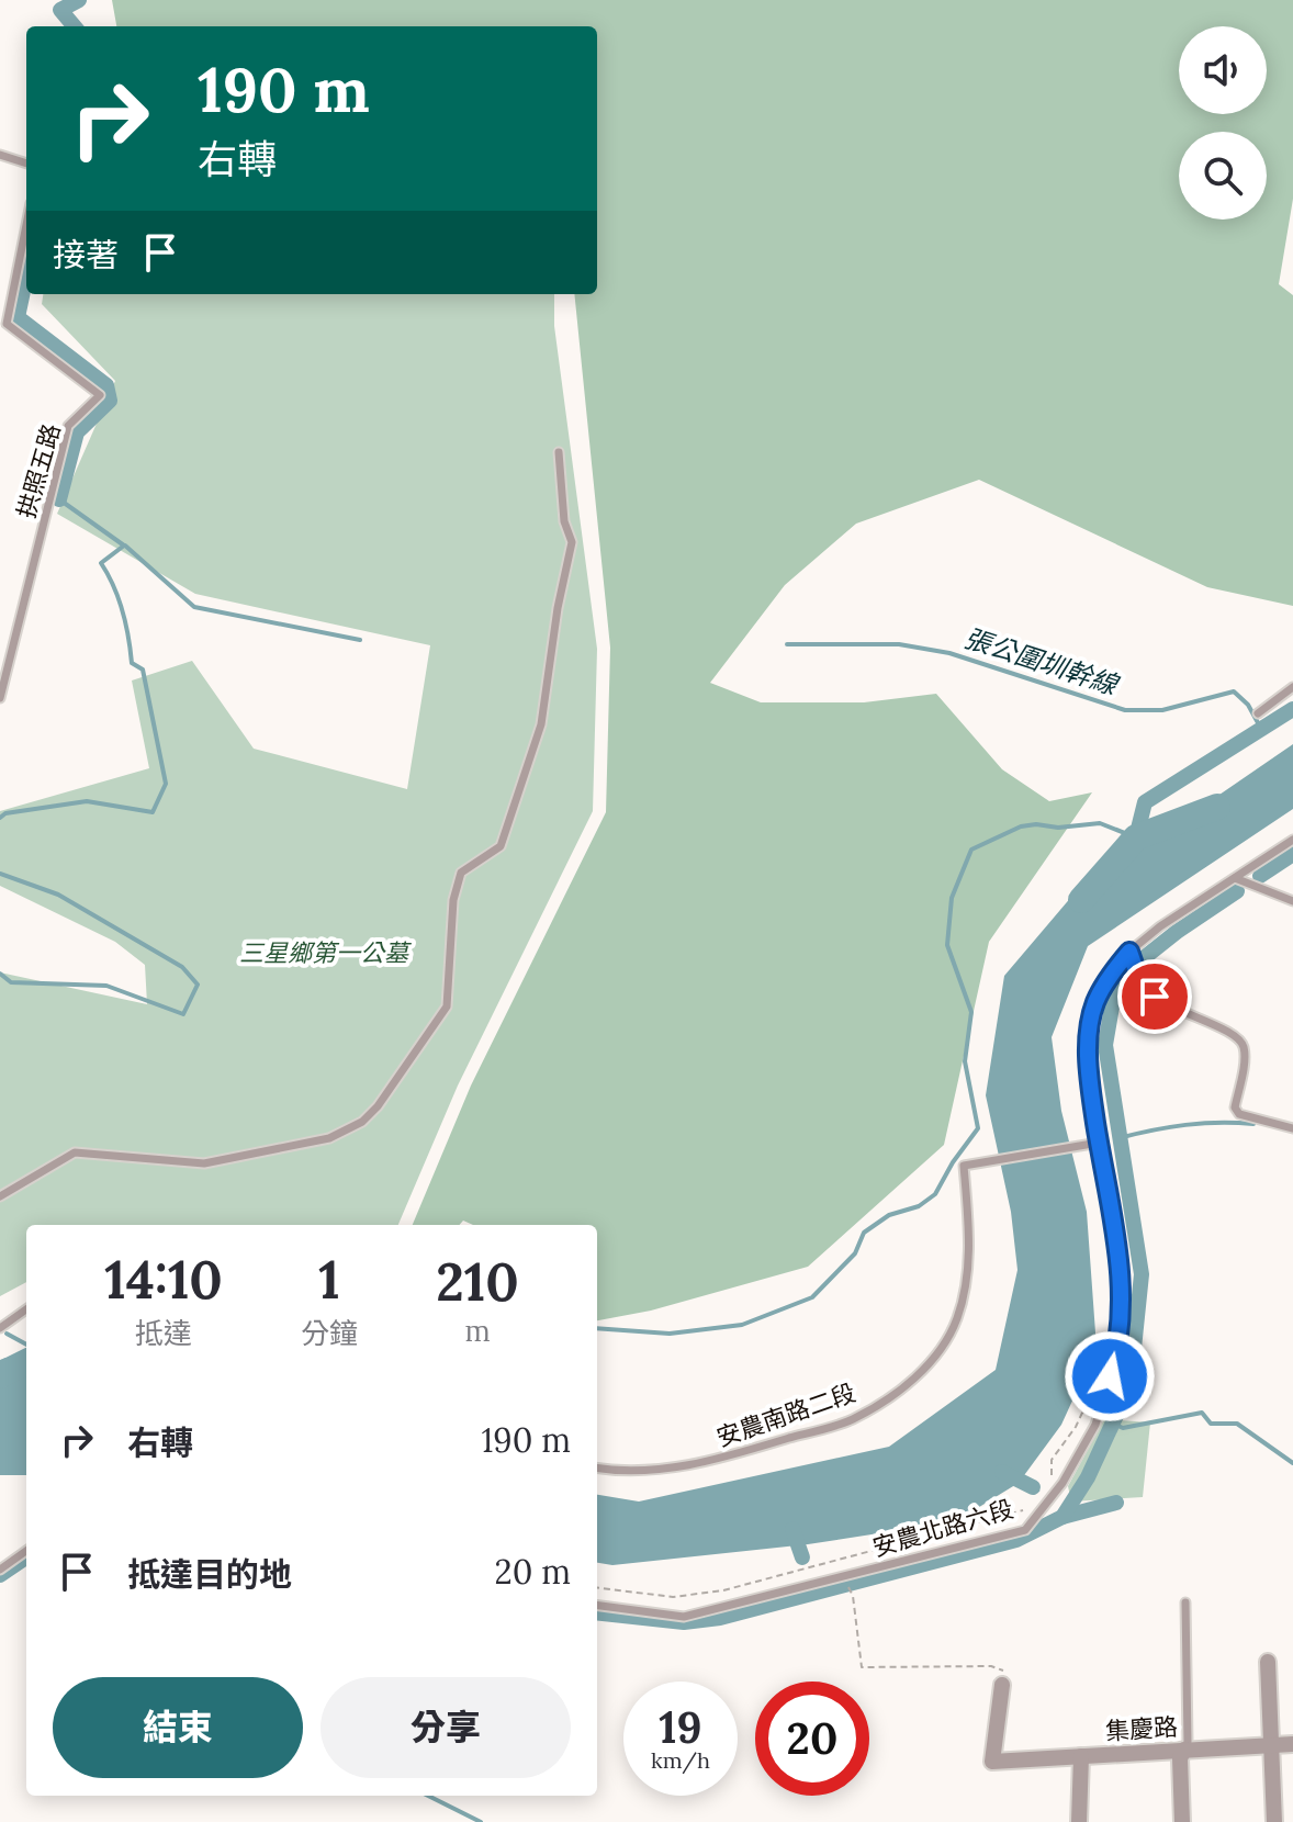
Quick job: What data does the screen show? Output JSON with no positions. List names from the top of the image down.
{
  "streets": {
    "street": ["集慶路"],
    "lane": ["拱照五路", "安農南路二段", "安農北路六段"]
  },
  "crossings": [
    ["安農南路二段", "安農北路六段"]
  ],
  "water": ["張公圍圳幹線"],
  "parks": ["三星鄉第一公墓"],
  "page": {
    "turn": ["190 m", "右轉"],
    "then": "接著",
    "eta": [
      "14:10",
      "抵達",
      "1",
      "分鐘",
      "210",
      "m"
    ],
    "list": [
      {
        "name": "右轉",
        "value": "190 m"
      },
      {
        "name": "抵達目的地",
        "value": "20 m"
      }
    ],
    "buttons": ["結束", "分享"],
    "speed": "19 km/h",
    "limit": "20"
  }
}
